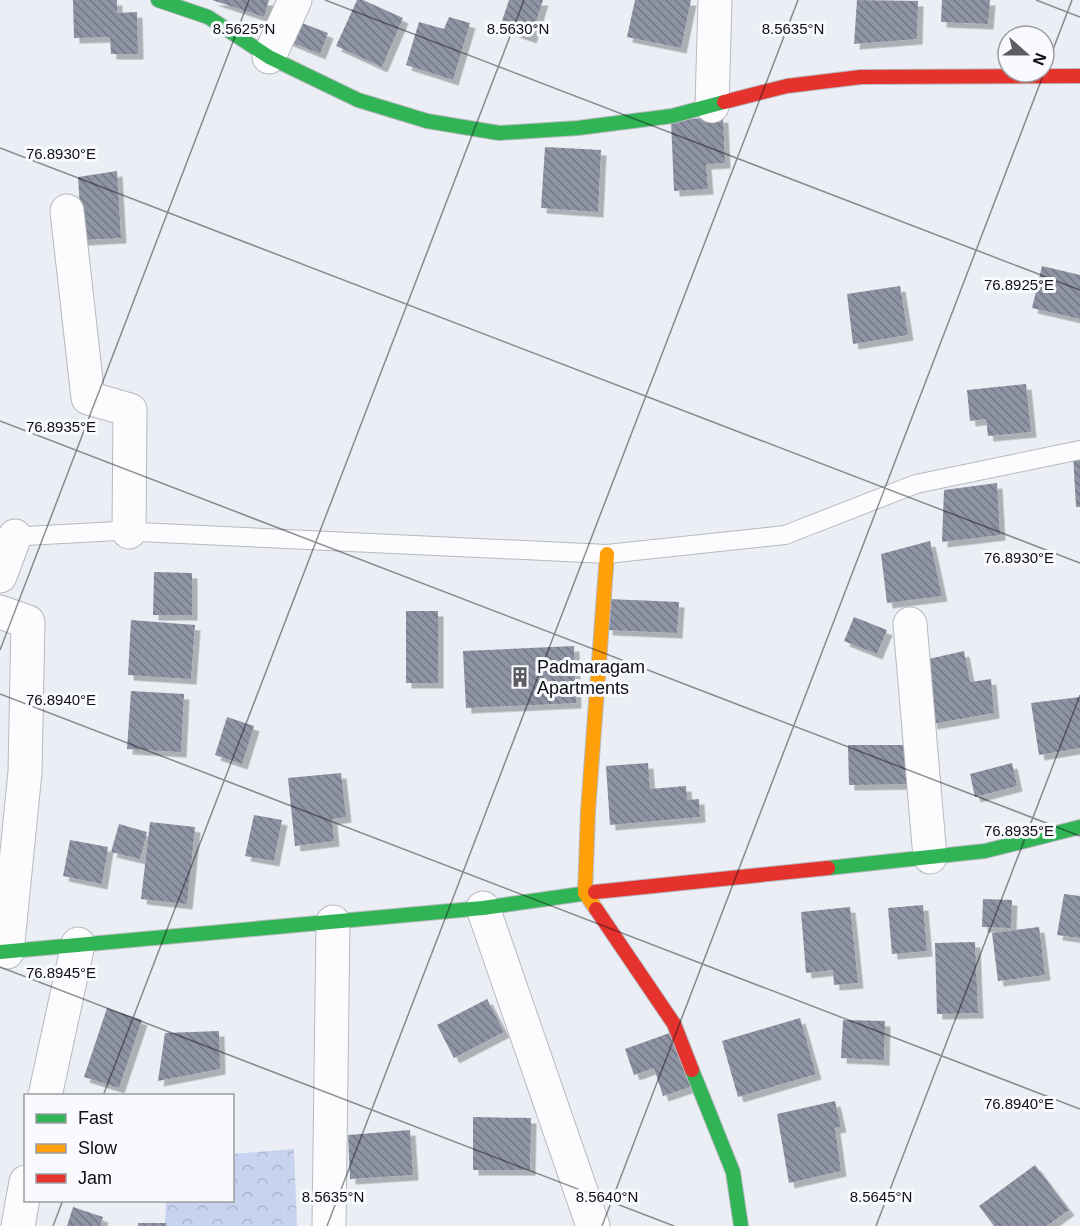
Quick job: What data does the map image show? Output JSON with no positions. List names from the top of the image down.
{
  "places": {
    "building": ["Padmaragam Apartments"]
  },
  "legend": ["Fast", "Slow", "Jam"],
  "north": "right",
  "coordinates": [
    "8.5625°N",
    "8.5630°N",
    "8.5635°N",
    "76.8930°E",
    "76.8925°E",
    "76.8935°E",
    "76.8940°E",
    "76.8945°E",
    "8.5640°N",
    "8.5645°N"
  ]
}
